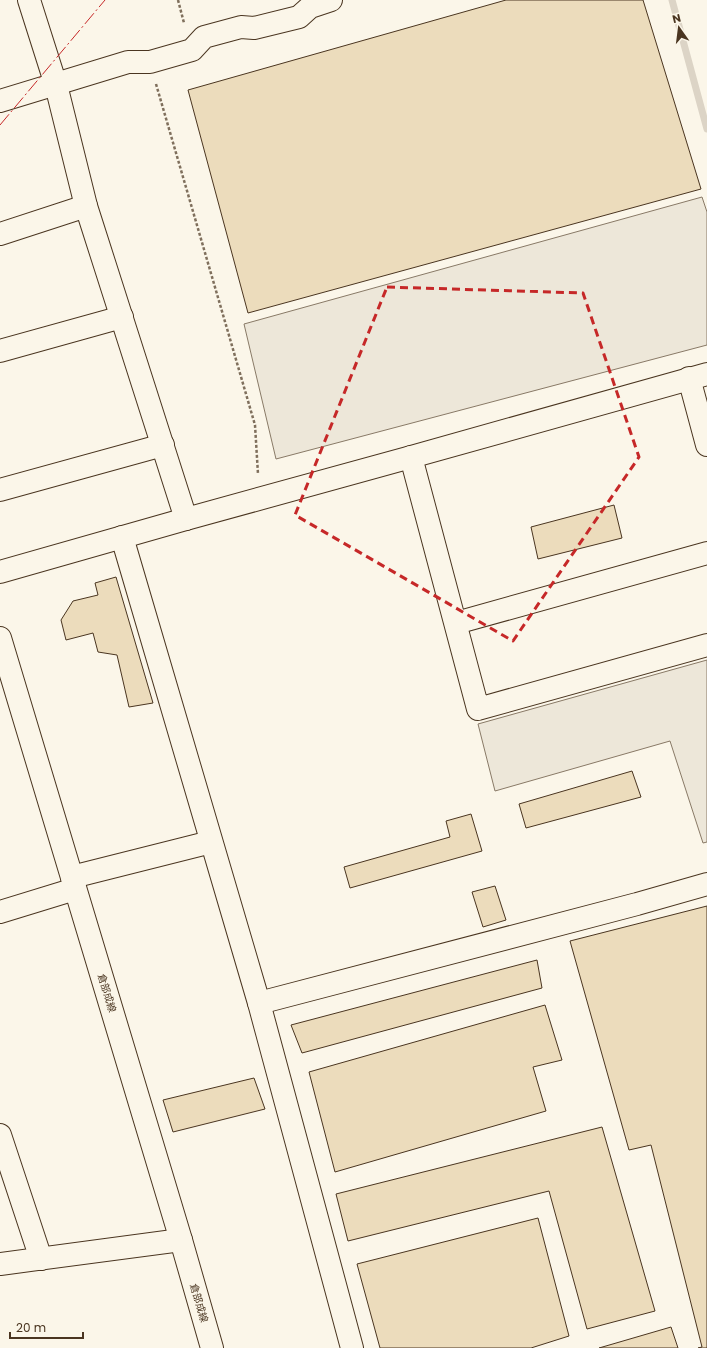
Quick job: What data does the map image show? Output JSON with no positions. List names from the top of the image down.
{
  "streets": {
    "street": ["倉部成線"]
  },
  "scale_bar": "20 m",
  "north": "top"
}
